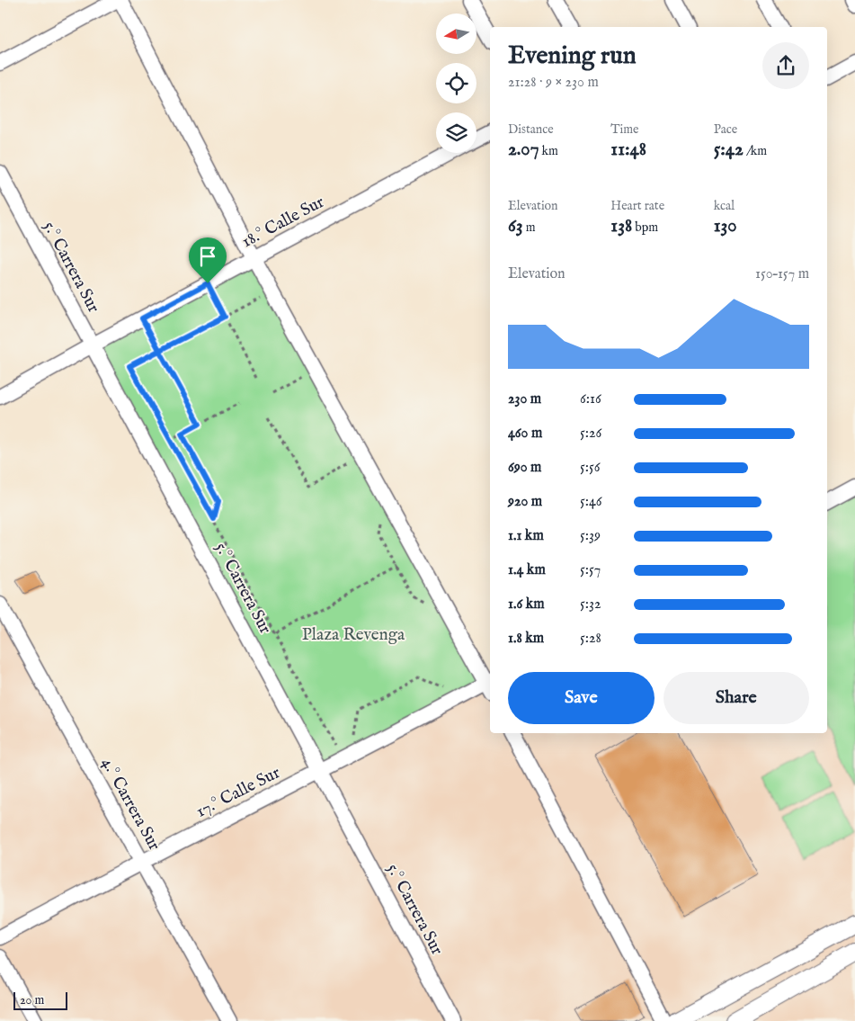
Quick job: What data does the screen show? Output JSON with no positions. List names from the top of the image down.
{
  "streets": {
    "street": [
      "18.° Calle Sur",
      "5.° Carrera Sur",
      "17.° Calle Sur",
      "4.° Carrera Sur"
    ]
  },
  "crossings": [
    ["18.° Calle Sur", "5.° Carrera Sur"],
    ["5.° Carrera Sur", "17.° Calle Sur"],
    ["17.° Calle Sur", "4.° Carrera Sur"]
  ],
  "parks": ["Plaza Revenga"],
  "scale_bar": "20 m",
  "north": "left",
  "page": {
    "heading": ["Evening run", "21:28 · 9 × 230 m"],
    "stats": [
      ["Distance", "2.07 km"],
      ["Time", "11:48"],
      ["Pace", "5:42 /km"],
      ["Elevation", "63 m"],
      ["Heart rate", "138 bpm"],
      ["kcal", "130"]
    ],
    "chart": ["Elevation", "150–157 m"],
    "list": [
      {
        "name": "230 m",
        "note": "6:16"
      },
      {
        "name": "460 m",
        "note": "5:26"
      },
      {
        "name": "690 m",
        "note": "5:56"
      },
      {
        "name": "920 m",
        "note": "5:46"
      },
      {
        "name": "1.1 km",
        "note": "5:39"
      },
      {
        "name": "1.4 km",
        "note": "5:57"
      },
      {
        "name": "1.6 km",
        "note": "5:32"
      },
      {
        "name": "1.8 km",
        "note": "5:28"
      }
    ],
    "buttons": ["Save", "Share"],
    "scale": "20 m"
  }
}
